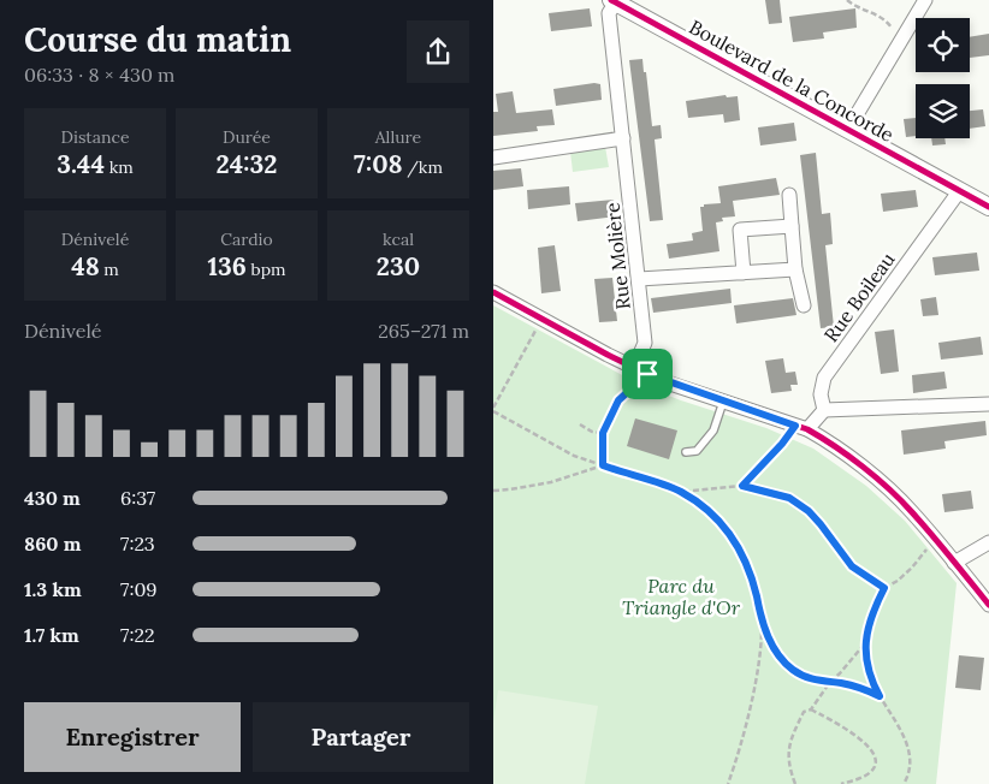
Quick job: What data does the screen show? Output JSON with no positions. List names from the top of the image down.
{
  "streets": {
    "street": ["Boulevard de la Concorde", "Rue Molière", "Rue Boileau"]
  },
  "crossings": [
    ["Boulevard de la Concorde", "Rue Molière"],
    ["Boulevard de la Concorde", "Rue Boileau"]
  ],
  "parks": ["Parc du Triangle d'Or"],
  "page": {
    "heading": ["Course du matin", "06:33 · 8 × 430 m"],
    "stats": [
      ["Distance", "3.44 km"],
      ["Durée", "24:32"],
      ["Allure", "7:08 /km"],
      ["Dénivelé", "48 m"],
      ["Cardio", "136 bpm"],
      ["kcal", "230"]
    ],
    "chart": ["Dénivelé", "265–271 m"],
    "list": [
      {
        "name": "430 m",
        "note": "6:37"
      },
      {
        "name": "860 m",
        "note": "7:23"
      },
      {
        "name": "1.3 km",
        "note": "7:09"
      },
      {
        "name": "1.7 km",
        "note": "7:22"
      }
    ],
    "buttons": ["Enregistrer", "Partager"]
  }
}
